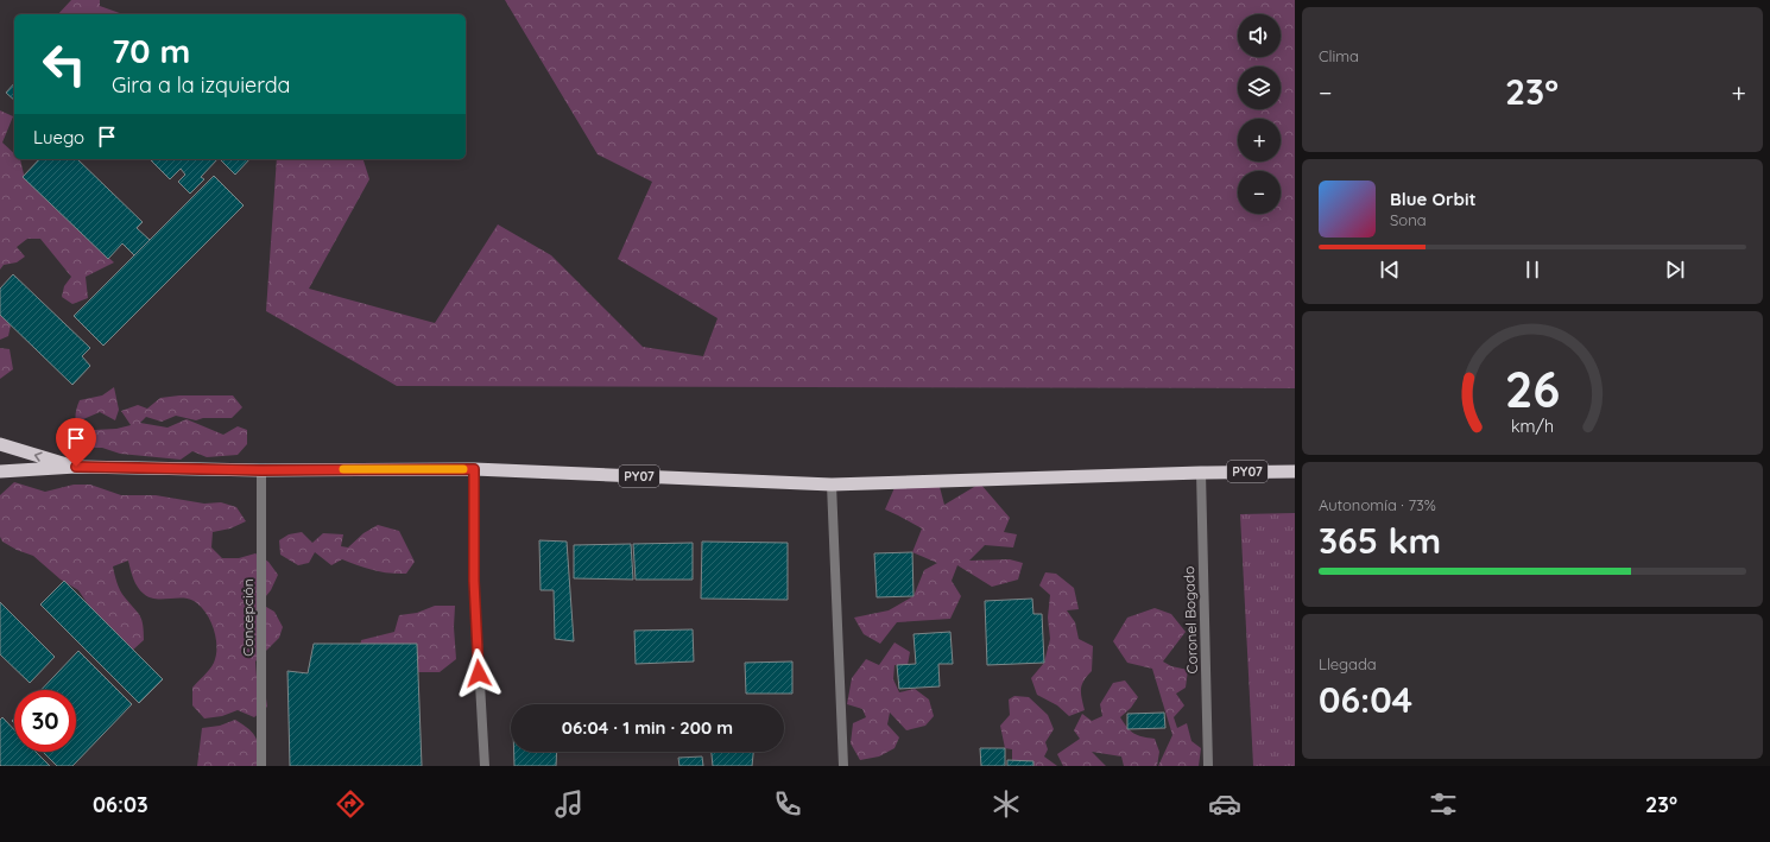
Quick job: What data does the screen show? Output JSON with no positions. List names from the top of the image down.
{
  "streets": {
    "highway": ["PY07"],
    "street": ["Concepción", "Coronel Bogado"]
  },
  "crossings": [
    ["PY07", "Concepción"],
    ["PY07", "Coronel Bogado"]
  ],
  "page": {
    "tile": [
      "Clima",
      ["Autonomía · 73%", "365 km"],
      ["Llegada", "06:04"]
    ],
    "map_buttons": ["+", "−"],
    "turn": ["70 m", "Gira a la izquierda"],
    "heat": ["−", "23°", "+"],
    "then": "Luego",
    "song": ["Blue Orbit", "Sona"],
    "limit": "30",
    "trip": "06:04 · 1 min · 200 m",
    "tabs": ["06:03", "23°"],
    "gauge": ["26", "km/h"]
  }
}
